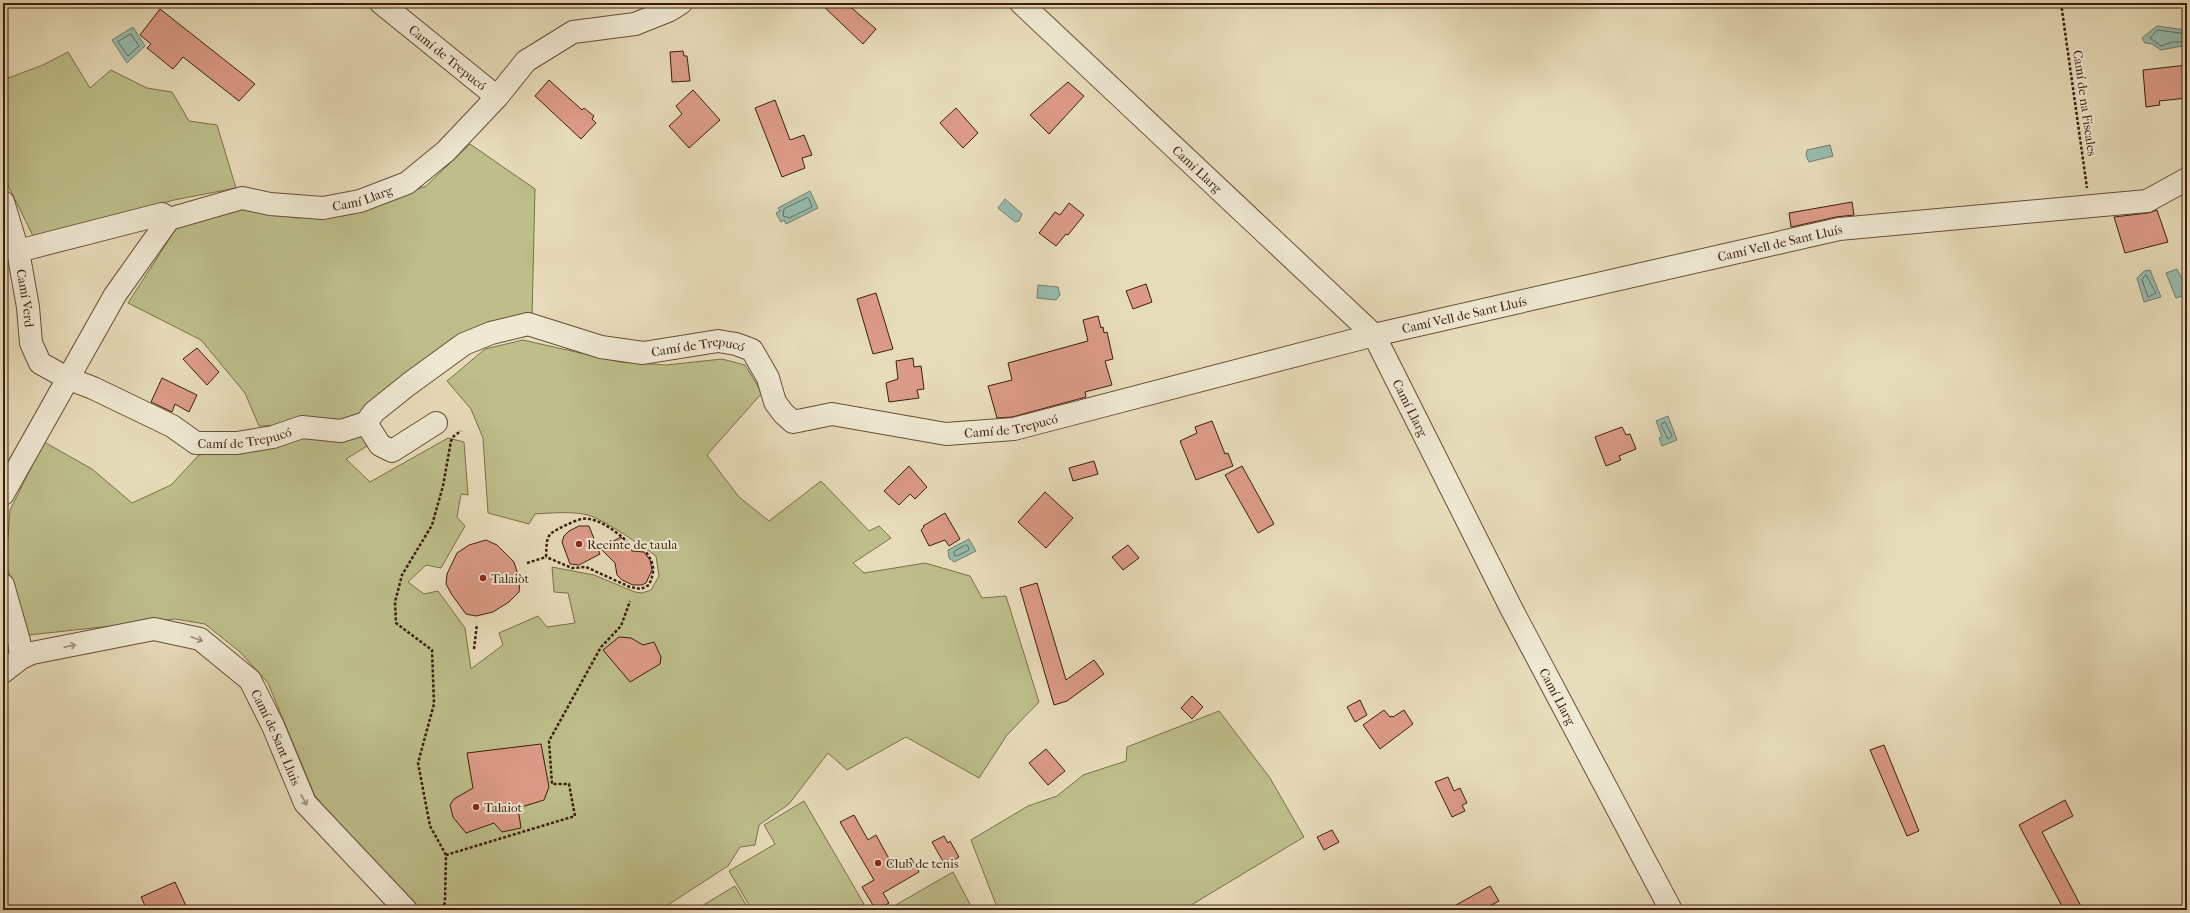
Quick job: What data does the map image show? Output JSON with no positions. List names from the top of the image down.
{
  "streets": {
    "street": [
      "Camí de Trepucó",
      "Camí Llarg",
      "Camí Vell de Sant Lluís",
      "Camí Verd",
      "Camí de Sant Lluis"
    ],
    "path": ["Camí de na Fiscales"]
  },
  "crossings": [
    ["Camí de Trepucó", "Camí Llarg"],
    ["Camí de Trepucó", "Camí Vell de Sant Lluís"],
    ["Camí de Trepucó", "Camí Verd"],
    ["Camí de na Fiscales", "Camí Vell de Sant Lluís"],
    ["Camí Llarg", "Camí Vell de Sant Lluís"]
  ],
  "one_way": ["Camí de Sant Lluis"],
  "places": [
    "Recinte de taula",
    "Talaiòt",
    "Talaiot",
    "Club de tenis"
  ]
}
